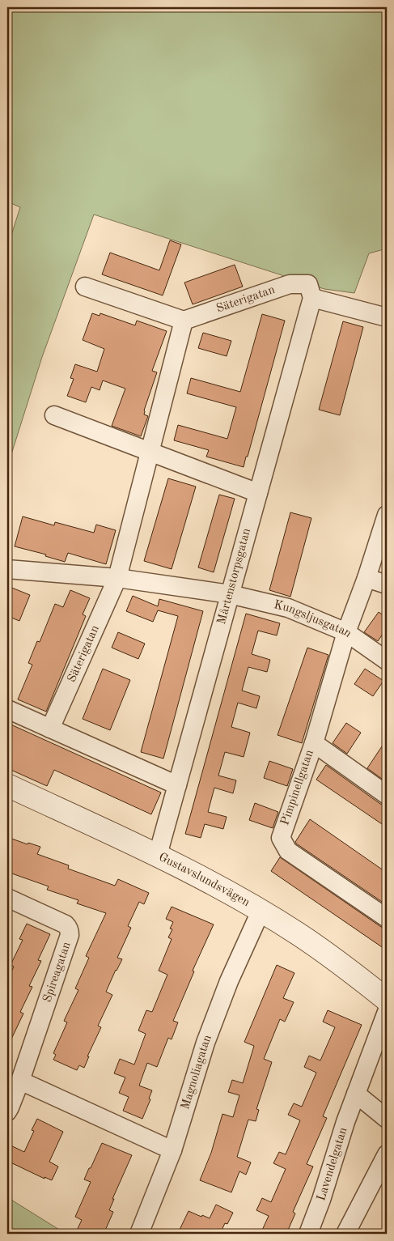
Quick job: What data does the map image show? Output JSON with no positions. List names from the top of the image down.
{
  "streets": {
    "street": [
      "Säterigatan",
      "Mårtenstorpsgatan",
      "Kungsljusgatan",
      "Pimpinellgatan",
      "Gustavslundsvägen",
      "Spireagatan",
      "Magnoliagatan",
      "Lavendelgatan"
    ]
  },
  "crossings": [
    ["Säterigatan", "Mårtenstorpsgatan"],
    ["Mårtenstorpsgatan", "Kungsljusgatan"],
    ["Mårtenstorpsgatan", "Gustavslundsvägen"],
    ["Kungsljusgatan", "Pimpinellgatan"],
    ["Gustavslundsvägen", "Magnoliagatan"]
  ]
}
